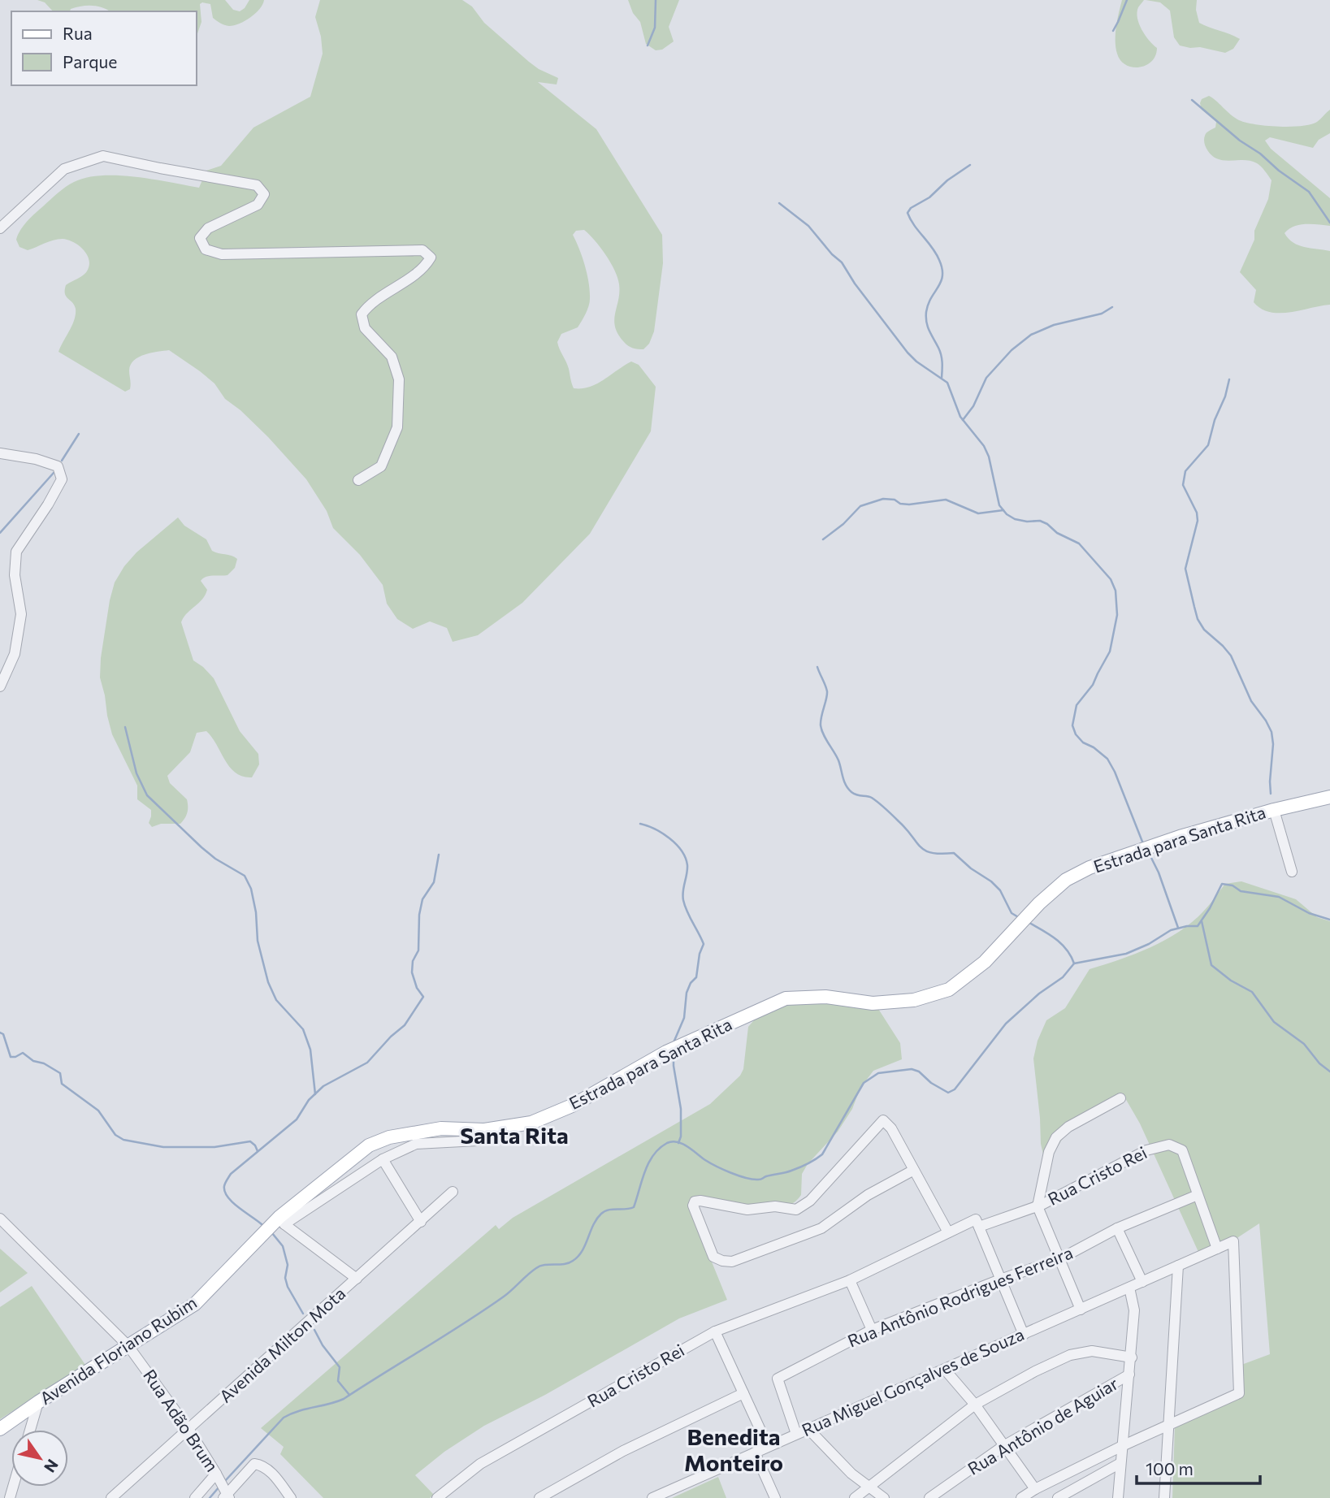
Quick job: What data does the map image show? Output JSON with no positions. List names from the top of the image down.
{
  "streets": {
    "main road": ["Estrada para Santa Rita", "Avenida Floriano Rubim"],
    "street": [
      "Rua Cristo Rei",
      "Rua Antônio Rodrigues Ferreira",
      "Avenida Milton Mota",
      "Rua Miguel Gonçalves de Souza",
      "Rua Adão Brum",
      "Rua Antônio de Aguiar"
    ]
  },
  "crossings": [
    ["Estrada para Santa Rita", "Avenida Floriano Rubim"],
    ["Rua Cristo Rei", "Rua Antônio Rodrigues Ferreira"],
    ["Rua Cristo Rei", "Rua Miguel Gonçalves de Souza"],
    ["Rua Antônio Rodrigues Ferreira", "Rua Miguel Gonçalves de Souza"],
    ["Avenida Milton Mota", "Rua Adão Brum"],
    ["Avenida Floriano Rubim", "Rua Adão Brum"]
  ],
  "districts": ["Santa Rita", "Benedita Monteiro"],
  "legend": ["Rua", "Parque"],
  "scale_bar": "100 m",
  "north": "bottom right"
}
